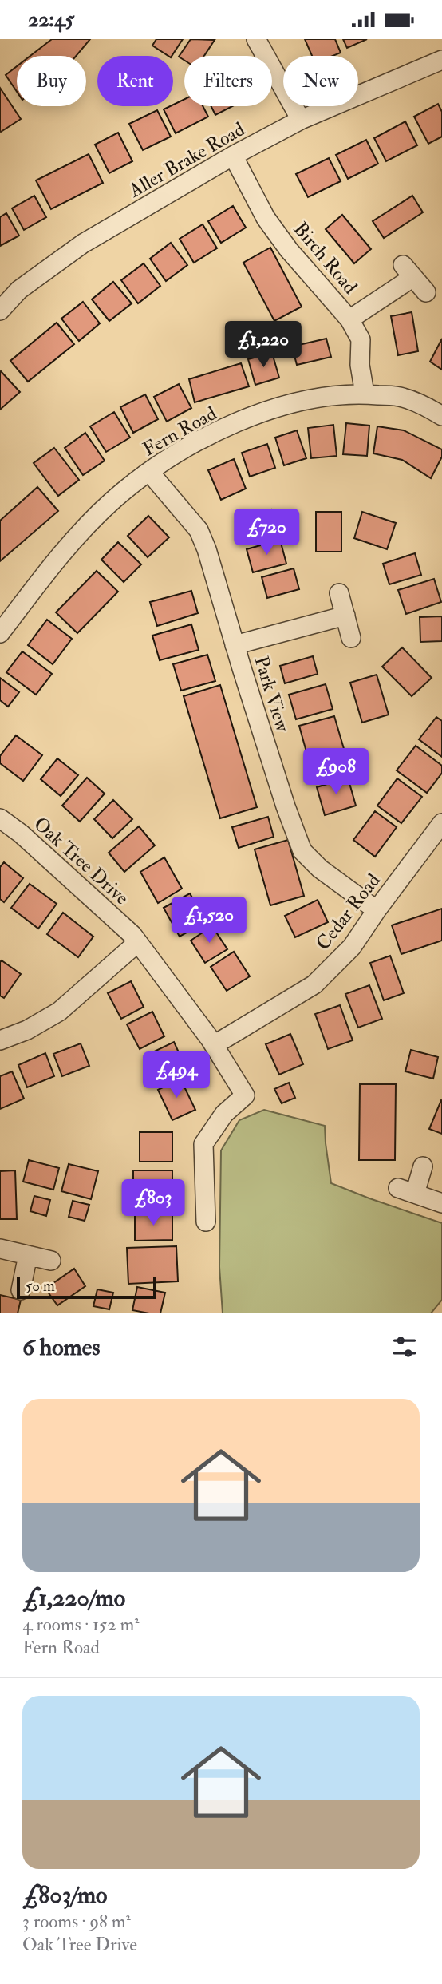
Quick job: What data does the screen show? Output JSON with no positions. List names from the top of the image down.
{
  "streets": {
    "street": [
      "Aller Brake Road",
      "Birch Road",
      "Fern Road",
      "Park View",
      "Oak Tree Drive",
      "Cedar Road"
    ]
  },
  "crossings": [
    ["Aller Brake Road", "Birch Road"],
    ["Birch Road", "Fern Road"],
    ["Fern Road", "Park View"],
    ["Park View", "Cedar Road"],
    ["Oak Tree Drive", "Cedar Road"]
  ],
  "scale_bar": "50 m",
  "page": {
    "status": "22:45",
    "chip": [
      "Buy",
      "Rent",
      "Filters",
      "New"
    ],
    "price": [
      "£1,220",
      "£720",
      "£908",
      "£1,520",
      "£494",
      "£803"
    ],
    "scale": "50 m",
    "heading": "6 homes",
    "list": [
      {
        "name": "£1,220/mo",
        "note": "4 rooms · 152 m² · Fern Road"
      },
      {
        "name": "£803/mo",
        "note": "3 rooms · 98 m² · Oak Tree Drive"
      }
    ]
  }
}
